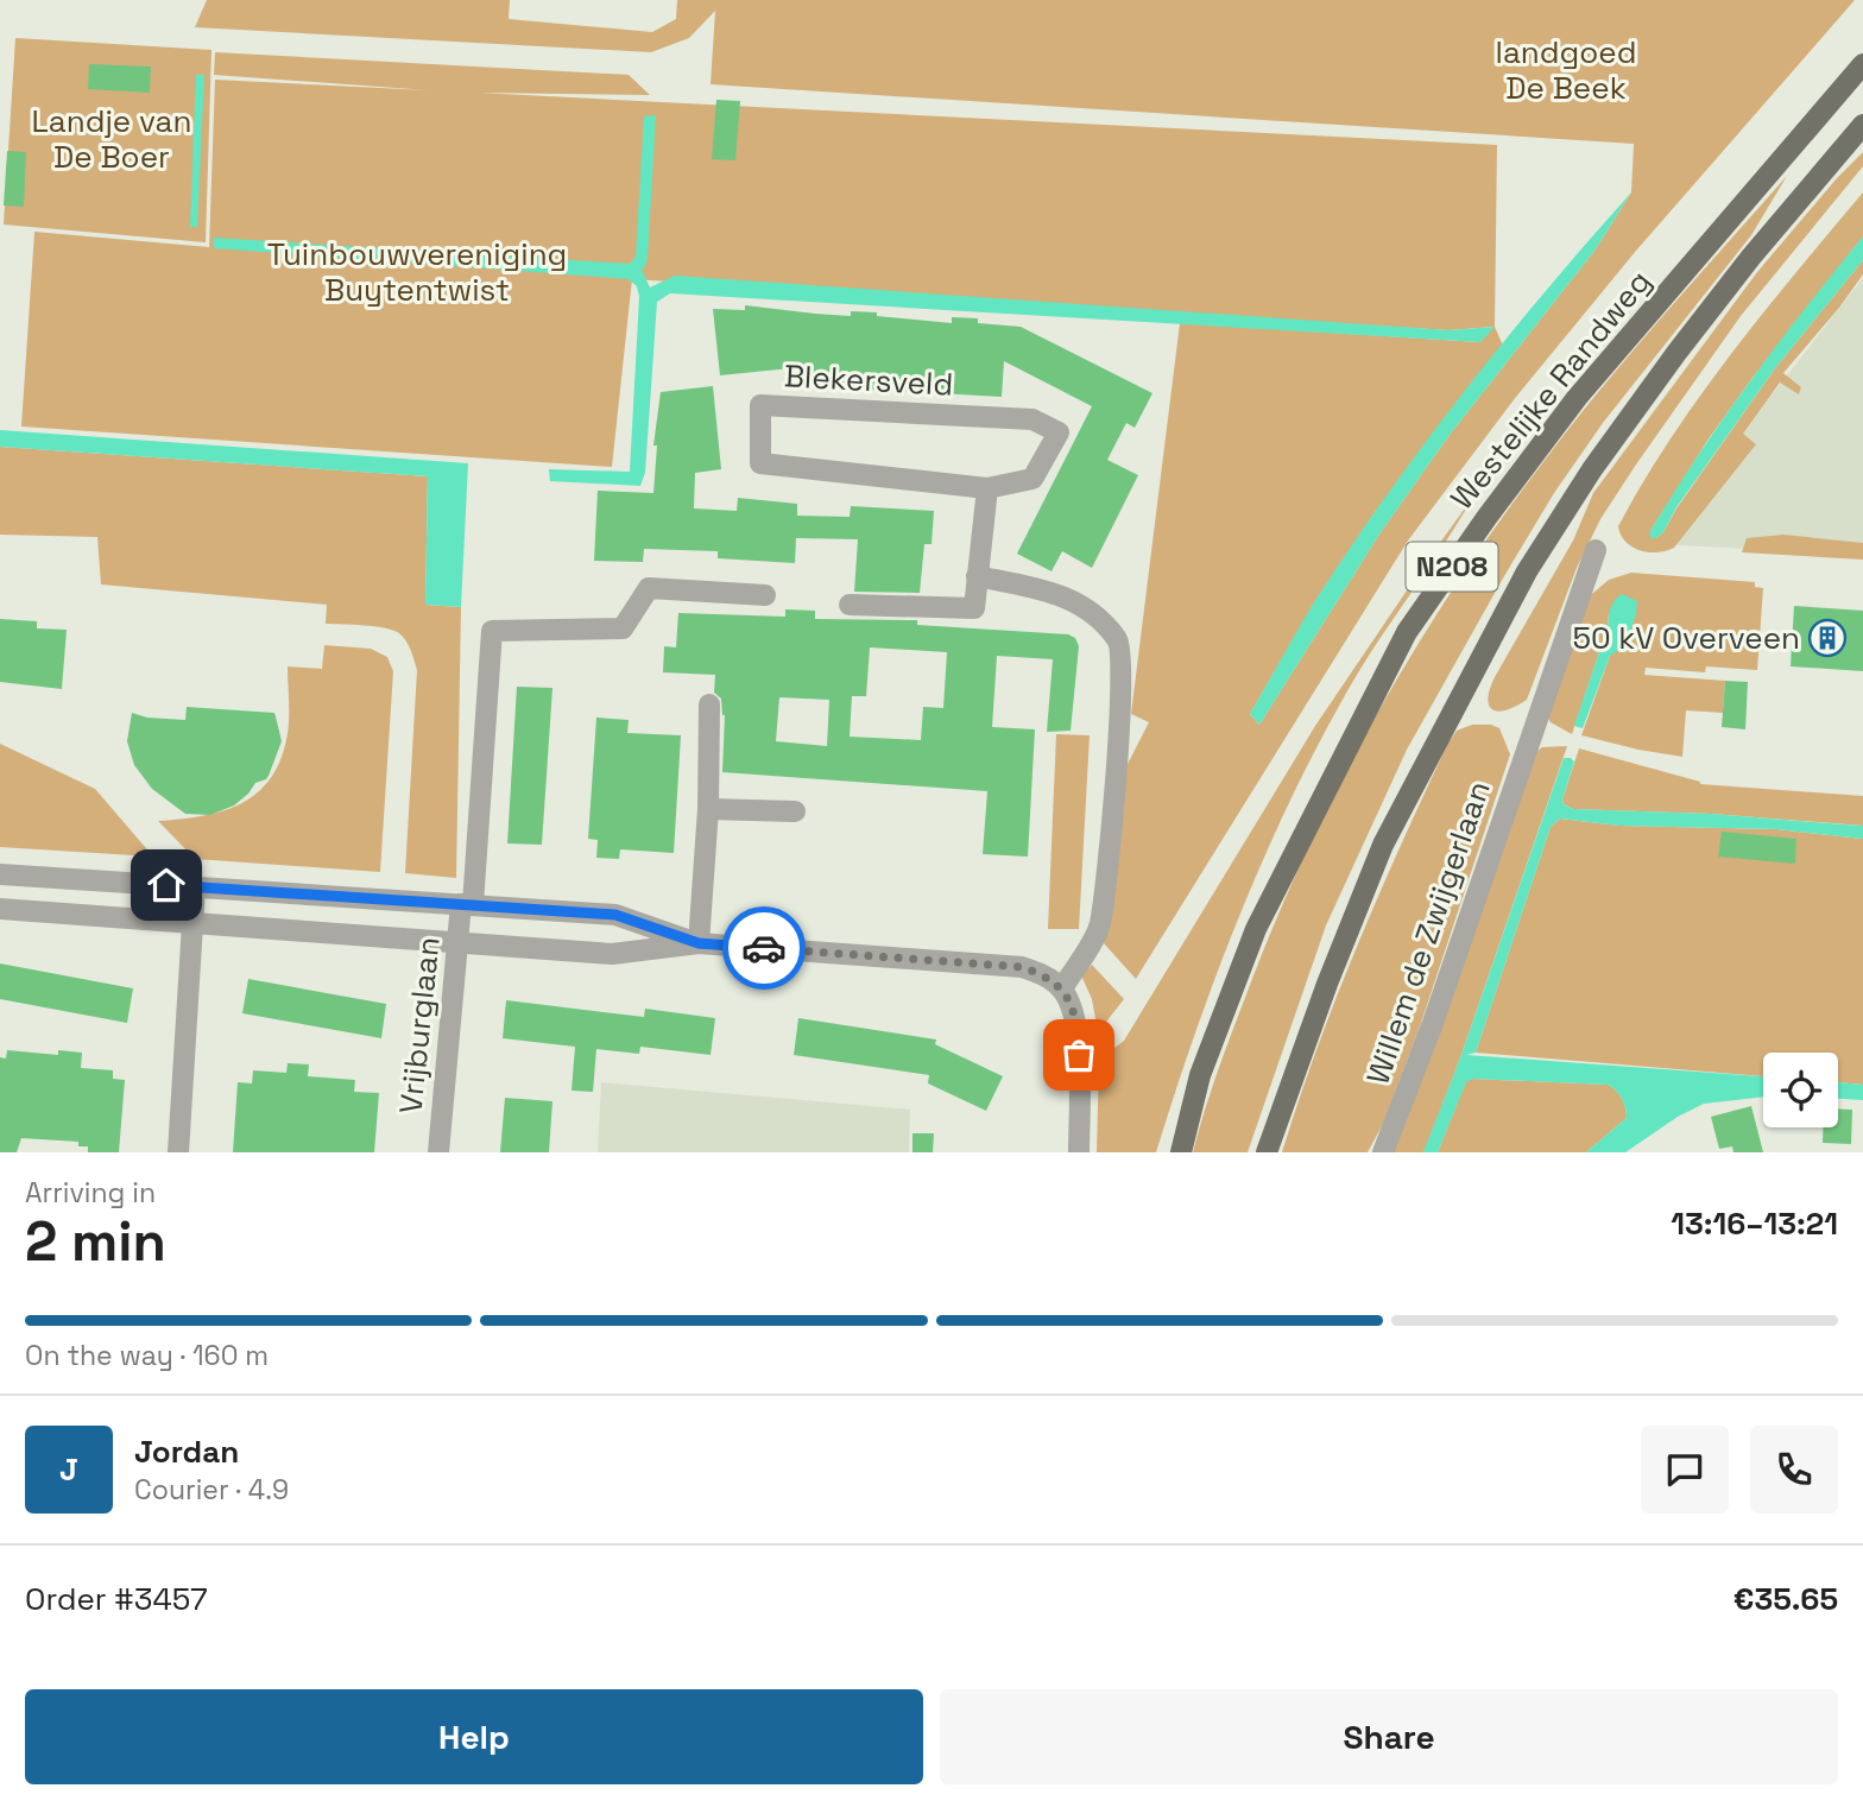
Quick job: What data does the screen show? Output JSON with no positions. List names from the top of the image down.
{
  "streets": {
    "main road": ["Westelijke Randweg", "N208"],
    "street": ["Blekersveld", "Willem de Zwijgerlaan", "Vrijburglaan"]
  },
  "parks": ["landgoed De Beek", "Landje van De Boer", "Tuinbouwvereniging Buytentwist"],
  "places": {
    "building": ["50 kV Overveen"]
  },
  "page": {
    "heading": ["2 min", "Arriving in", "13:16–13:21"],
    "panel": [
      "Jordan",
      "Courier · 4.9",
      "Order #3457",
      "€35.65"
    ],
    "bar": "On the way · 160 m",
    "round": "J",
    "buttons": ["Help", "Share"]
  }
}
